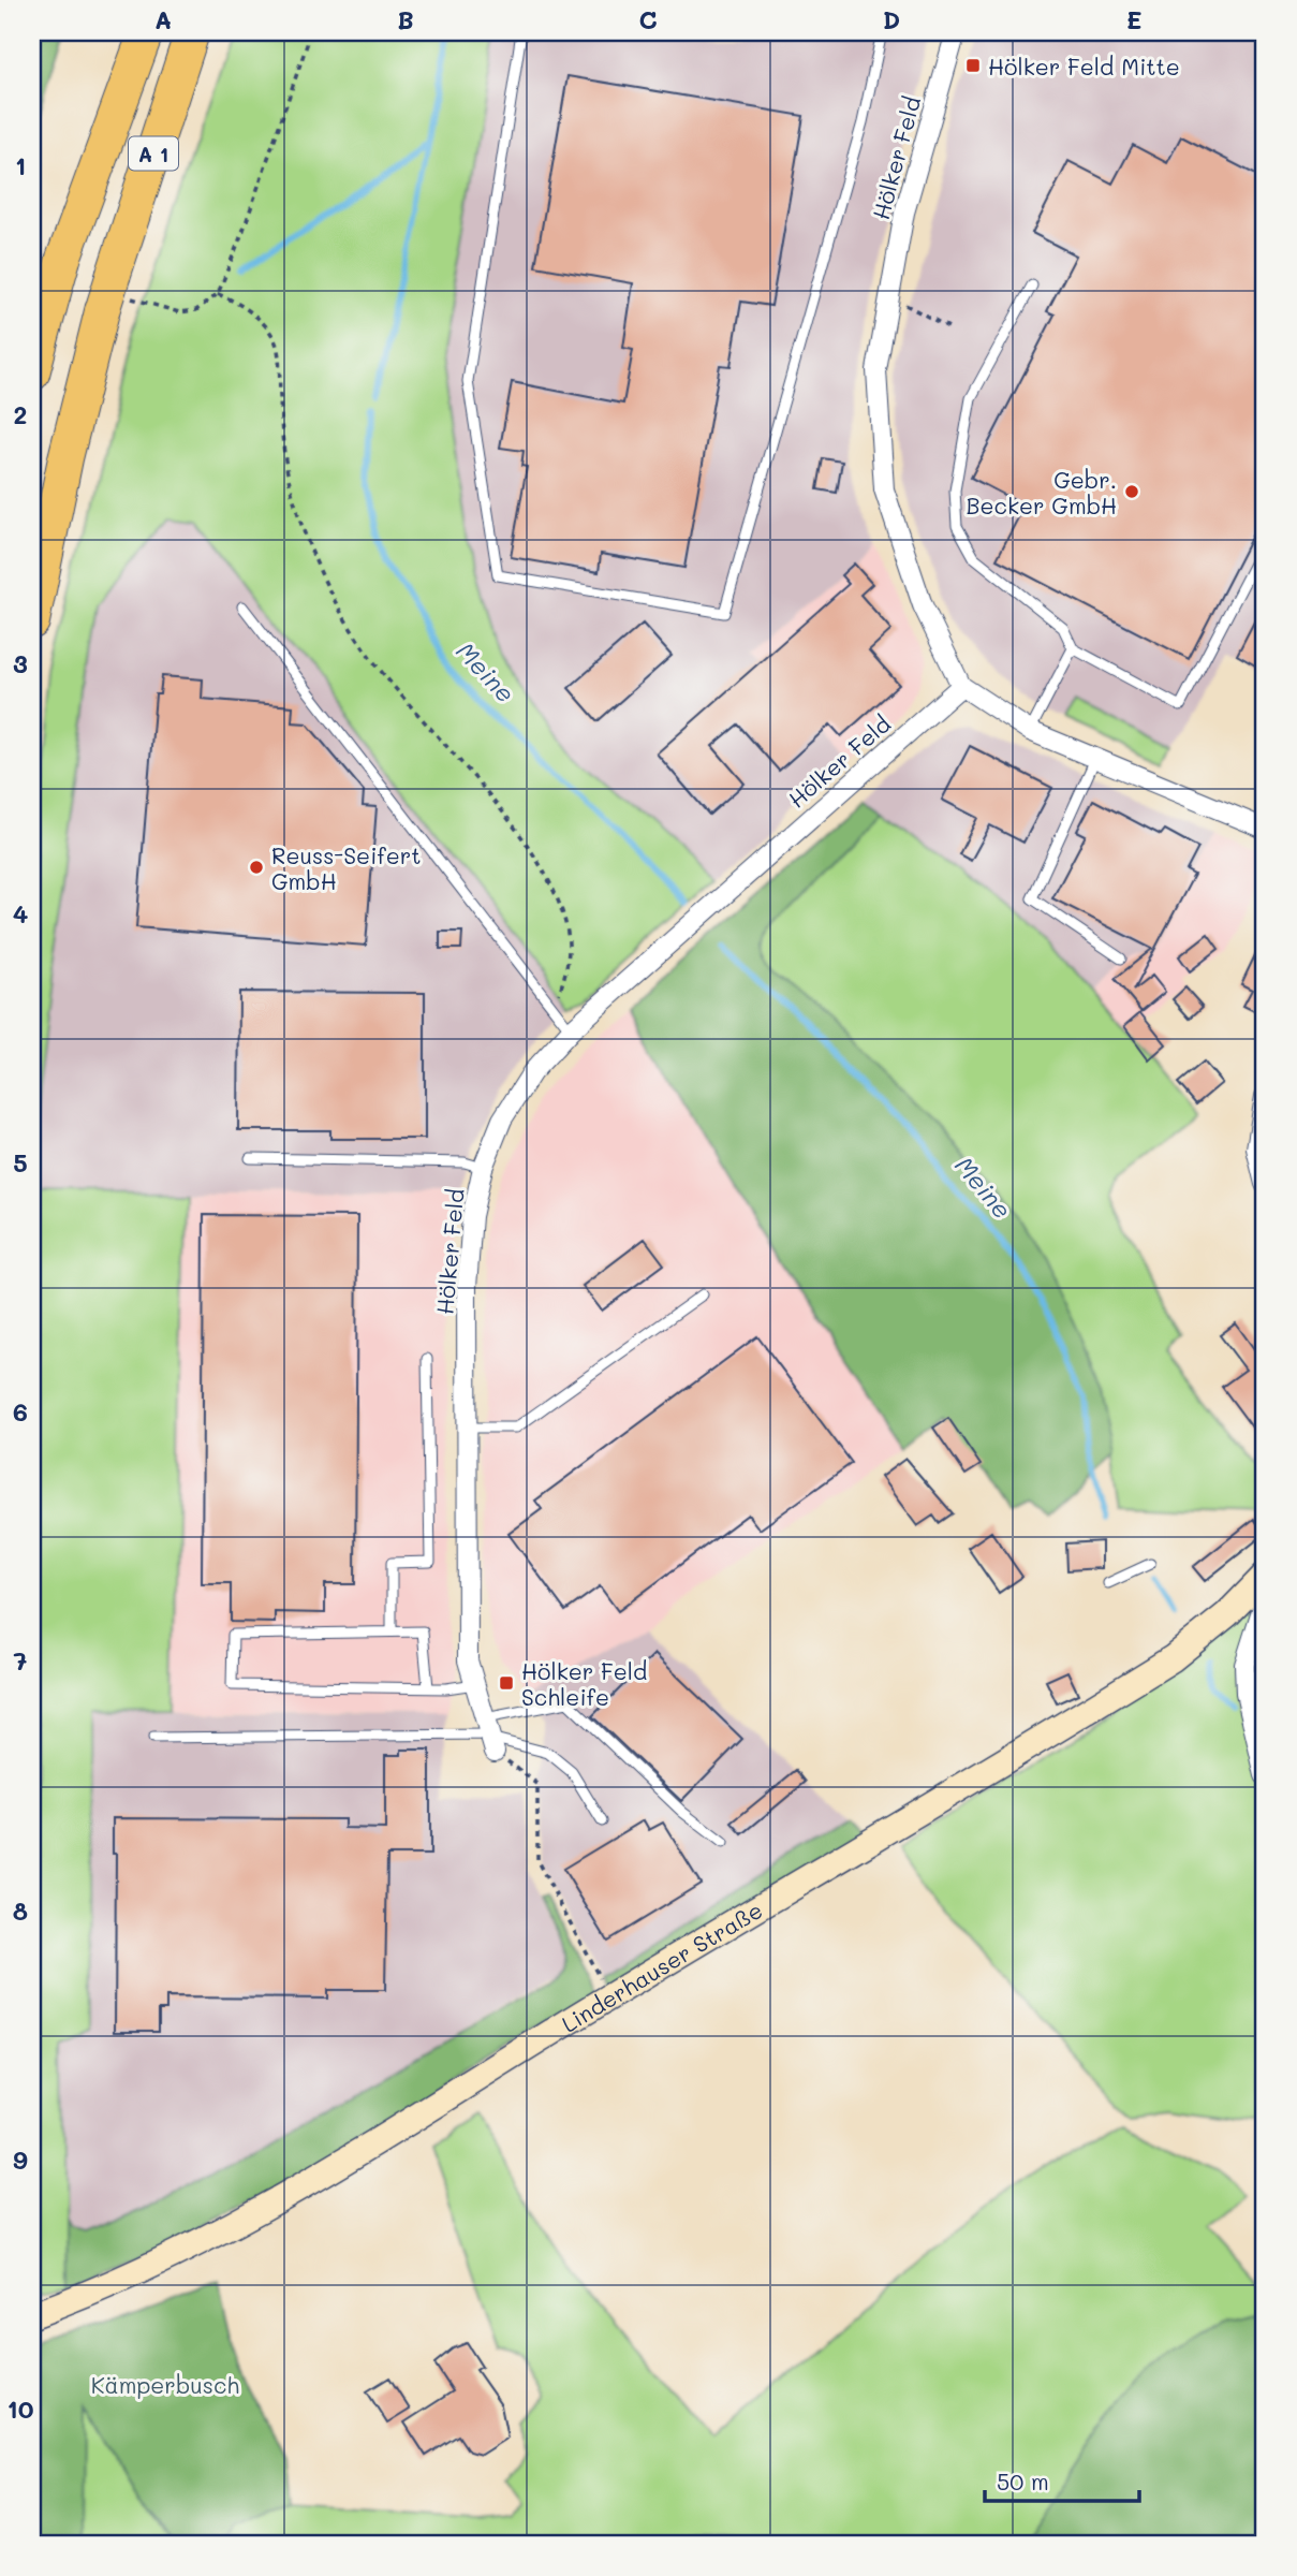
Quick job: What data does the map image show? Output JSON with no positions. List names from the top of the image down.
{
  "streets": {
    "highway": ["A 1"],
    "main road": ["Linderhauser Straße"],
    "street": ["Hölker Feld"]
  },
  "water": ["Meine"],
  "parks": ["Kämperbusch"],
  "places": {
    "transit": ["Hölker Feld Mitte", "Hölker Feld Schleife"],
    "other": ["Gebr. Becker GmbH", "Reuss-Seifert GmbH"]
  },
  "scale_bar": "50 m",
  "grid": {
    "columns": [
      "A",
      "B",
      "C",
      "D",
      "E"
    ],
    "rows": [
      "1",
      "2",
      "3",
      "4",
      "5",
      "6",
      "7",
      "8",
      "9",
      "10"
    ]
  }
}
